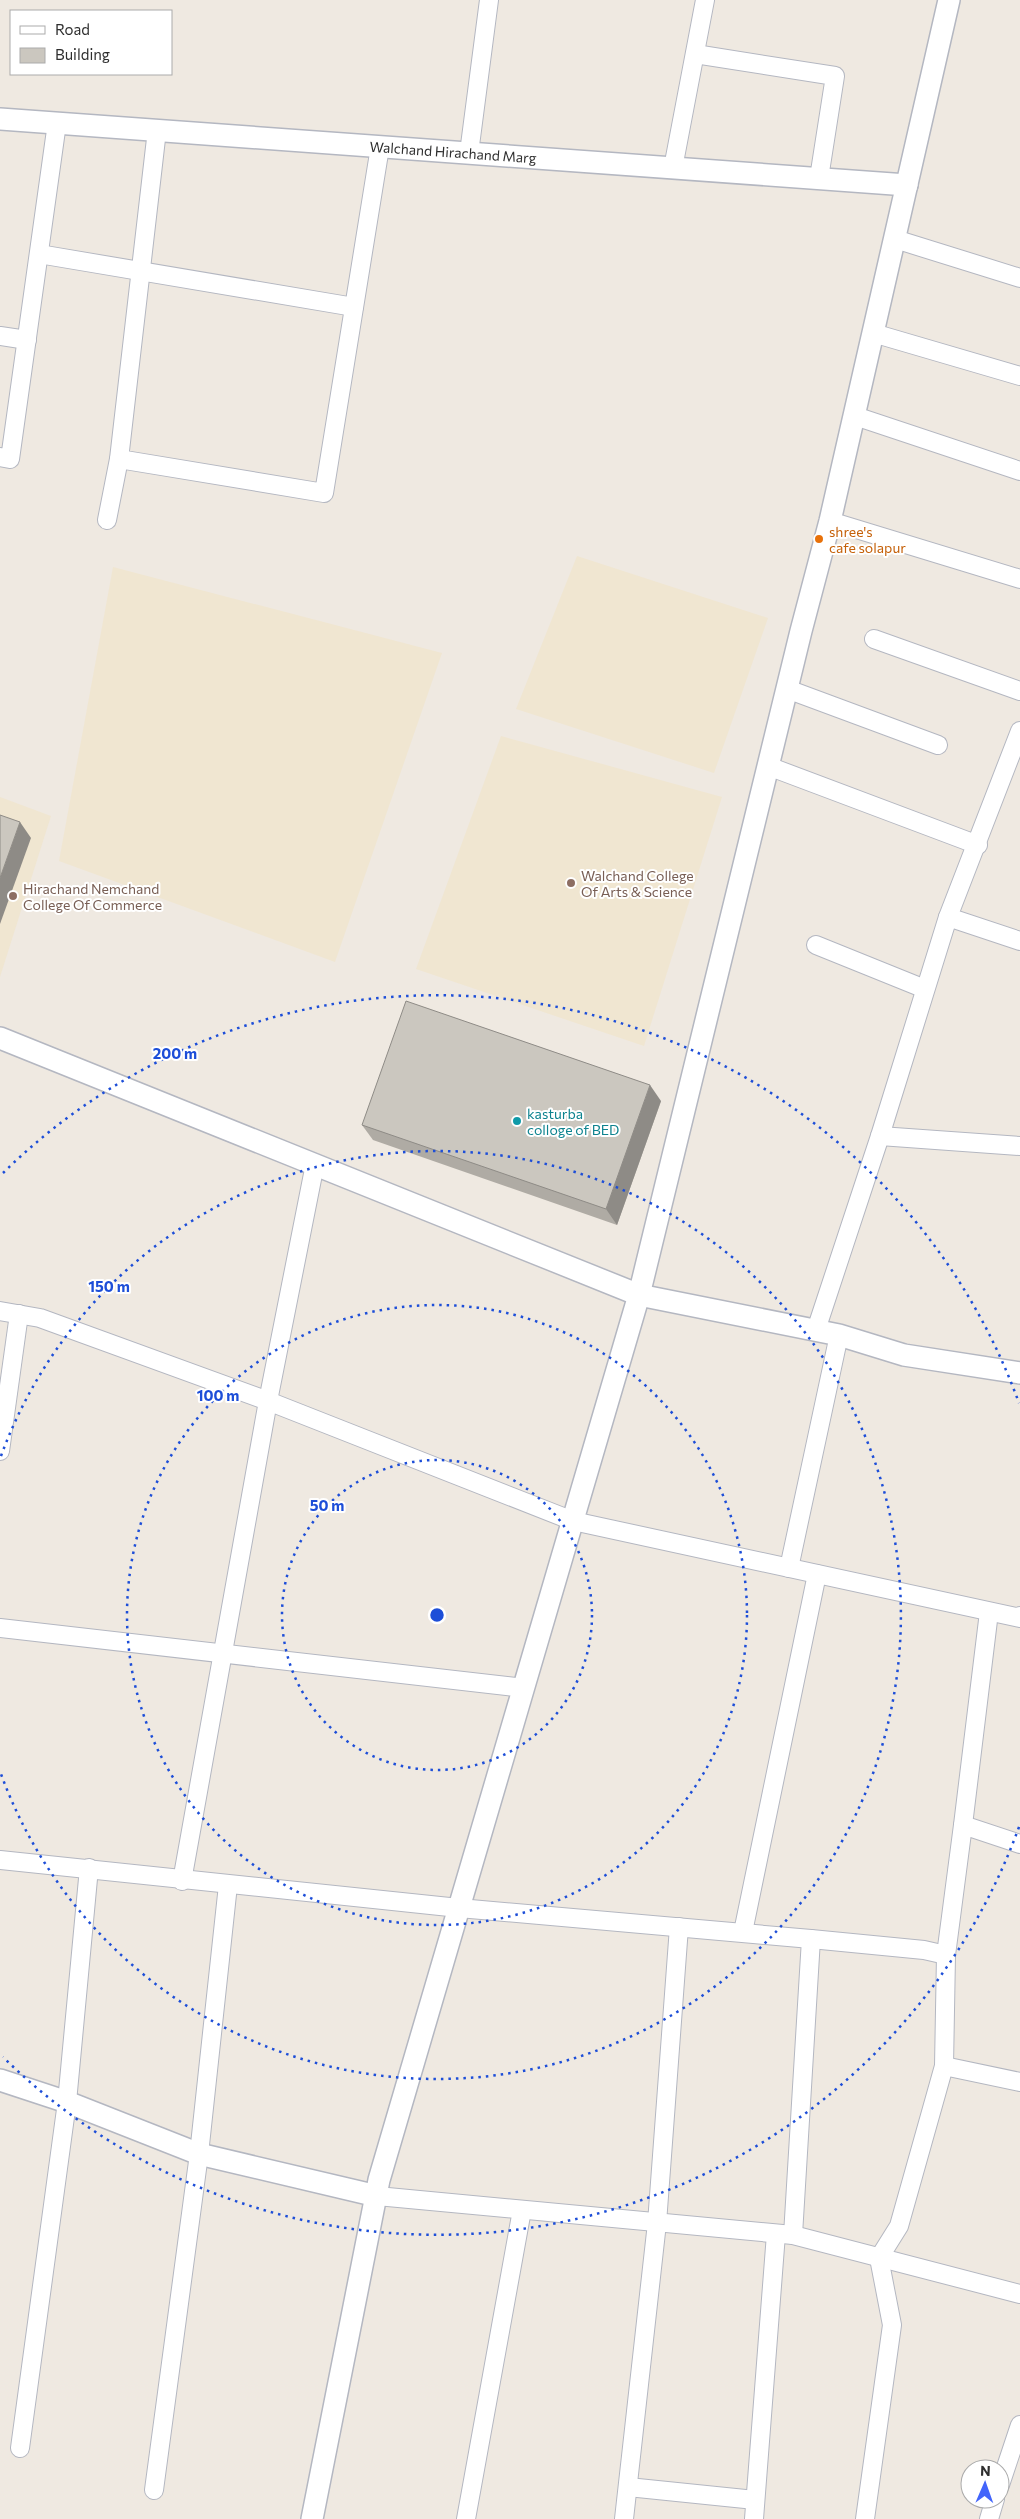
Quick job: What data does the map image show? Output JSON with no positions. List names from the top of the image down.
{
  "streets": {
    "street": ["Walchand Hirachand Marg"]
  },
  "places": [
    "shree's cafe solapur",
    "Walchand College Of Arts & Science",
    "Hirachand Nemchand College Of Commerce",
    "kasturba colloge of BED"
  ],
  "legend": ["Road", "Building"],
  "north": "top",
  "rings": [
    "200 m",
    "150 m",
    "100 m",
    "50 m"
  ]
}
